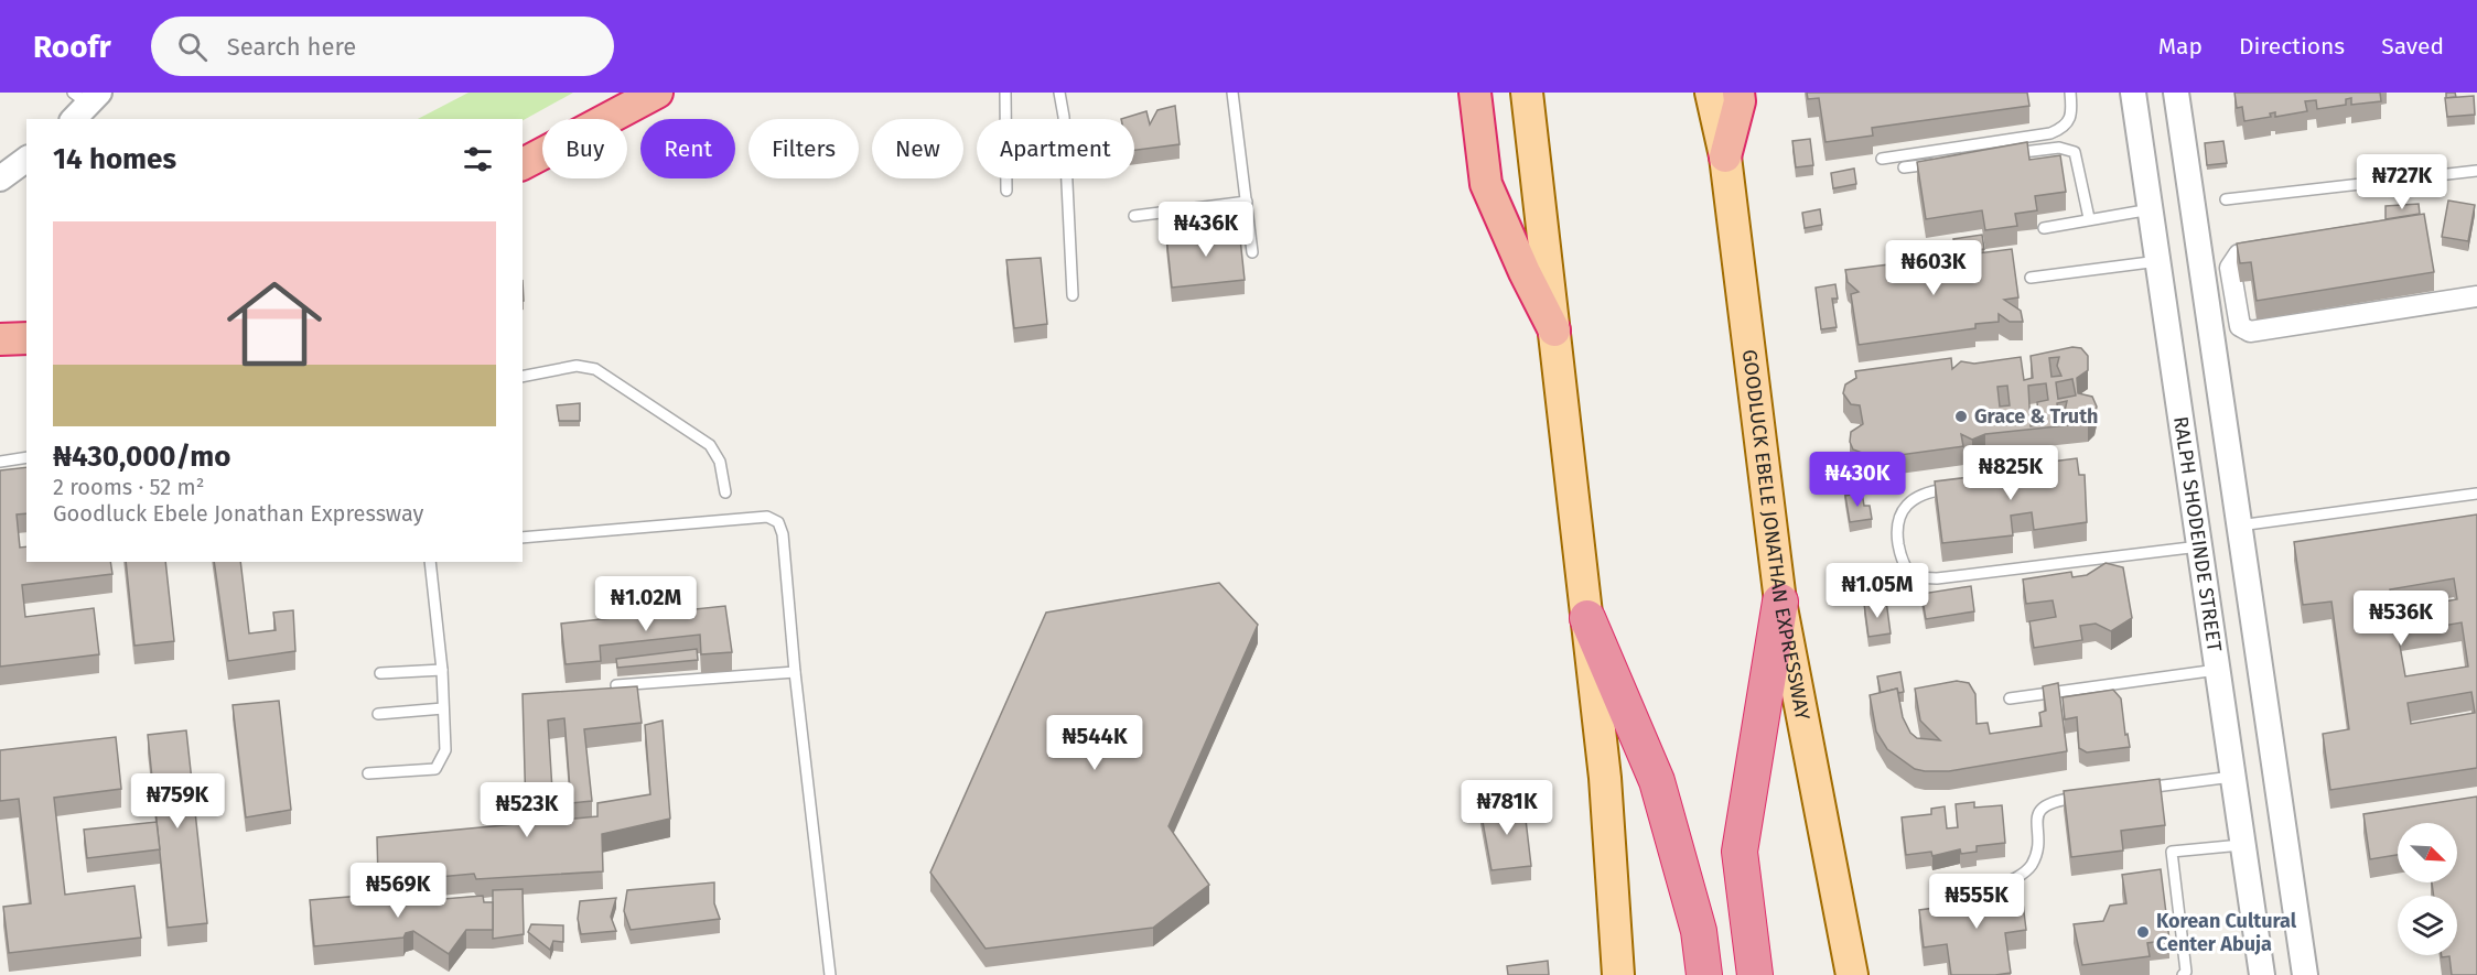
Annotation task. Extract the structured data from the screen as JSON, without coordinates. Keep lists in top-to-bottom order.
{
  "streets": {
    "main road": ["GOODLUCK EBELE JONATHAN EXPRESSWAY"],
    "street": ["RALPH SHODEINDE STREET"]
  },
  "places": ["Grace & Truth", "Korean Cultural Center Abuja"],
  "north": "bottom right",
  "page": {
    "header": "Roofr",
    "search": "Search here",
    "nav": ["Map", "Directions", "Saved"],
    "chip": [
      "Buy",
      "Rent",
      "Filters",
      "New",
      "Apartment"
    ],
    "heading": "14 homes",
    "price": [
      "₦727K",
      "₦436K",
      "₦603K",
      "₦825K",
      "₦430K",
      "₦1.05M",
      "₦1.02M",
      "₦536K",
      "₦544K",
      "₦759K",
      "₦781K",
      "₦523K",
      "₦569K",
      "₦555K"
    ],
    "list": [
      {
        "name": "₦430,000/mo",
        "note": "2 rooms · 52 m² · Goodluck Ebele Jonathan Expressway"
      }
    ]
  }
}
